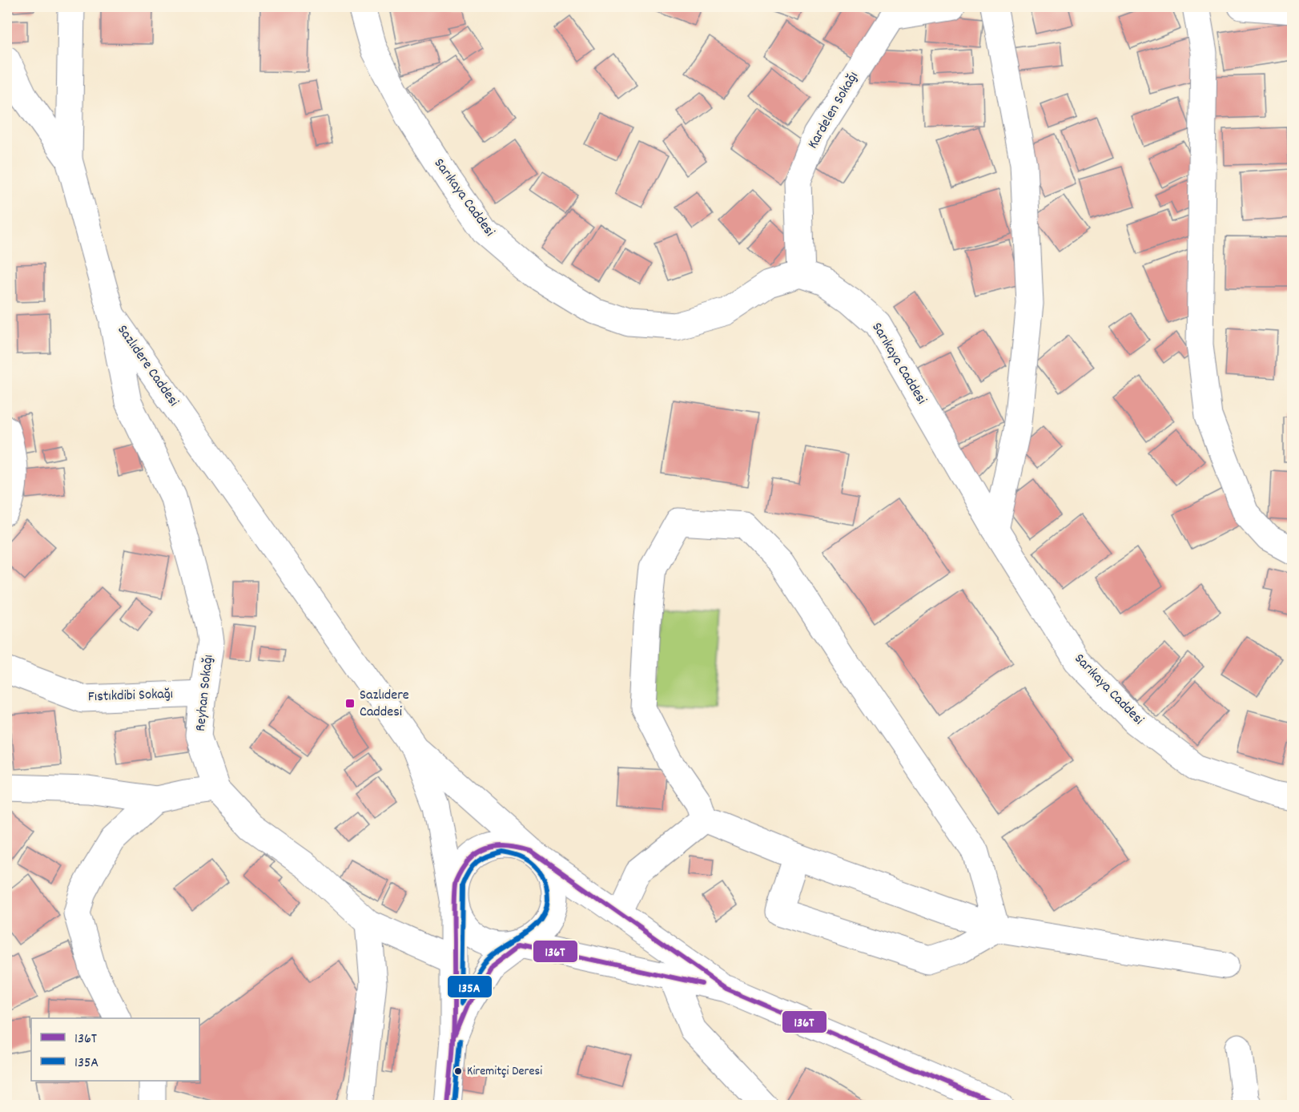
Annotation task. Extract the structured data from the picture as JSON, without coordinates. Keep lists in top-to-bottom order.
{
  "streets": {
    "street": [
      "Kardelen Sokağı",
      "Sarıkaya Caddesi",
      "Sazlıdere Caddesi",
      "Reyhan Sokağı",
      "Fıstıkdibi Sokağı"
    ]
  },
  "crossings": [
    ["Kardelen Sokağı", "Sarıkaya Caddesi"],
    ["Sazlıdere Caddesi", "Reyhan Sokağı"],
    ["Reyhan Sokağı", "Fıstıkdibi Sokağı"]
  ],
  "places": {
    "transit": ["Sazlıdere Caddesi"],
    "other": ["Kiremitçi Deresi"]
  },
  "lines": ["transit line 136T", "transit line 135A"],
  "legend": ["136T", "135A"]
}
